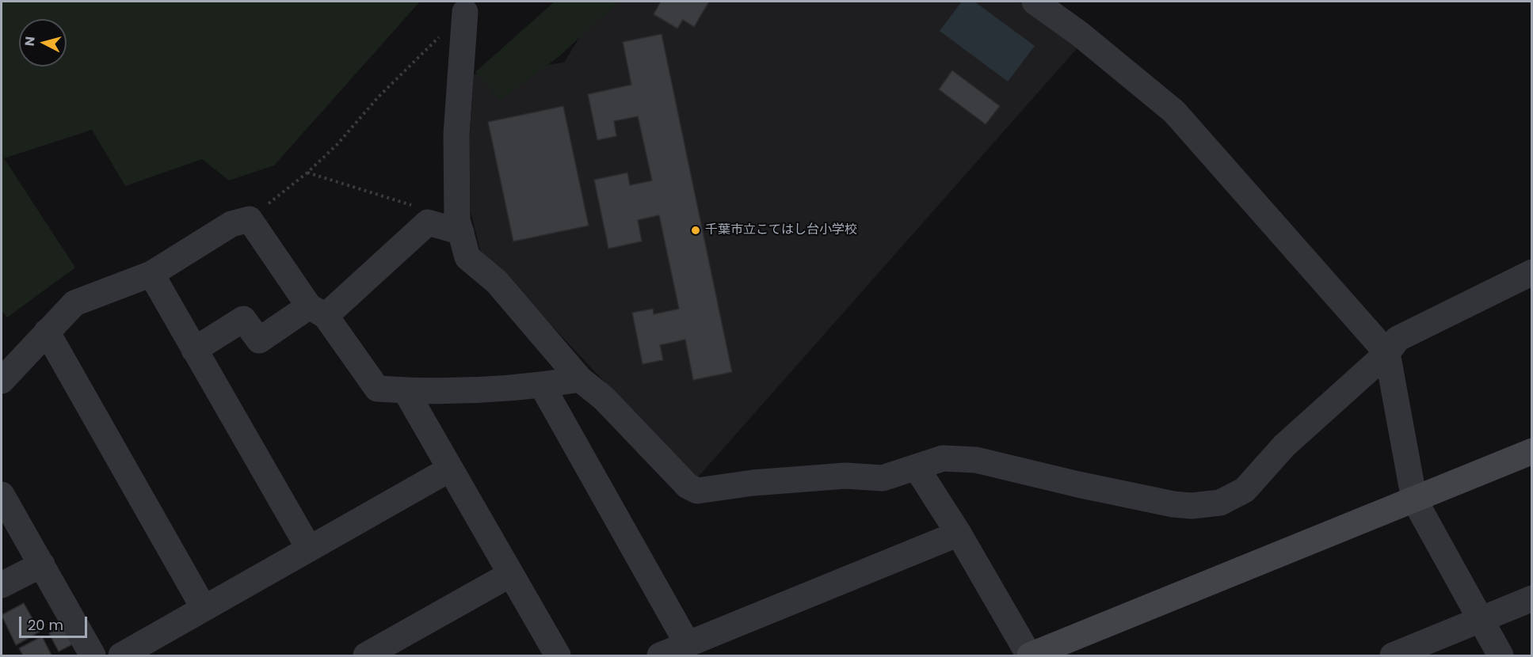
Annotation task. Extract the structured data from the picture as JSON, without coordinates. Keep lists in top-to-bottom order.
{
  "places": ["千葉市立こてはし台小学校"],
  "scale_bar": "20 m",
  "north": "left"
}
